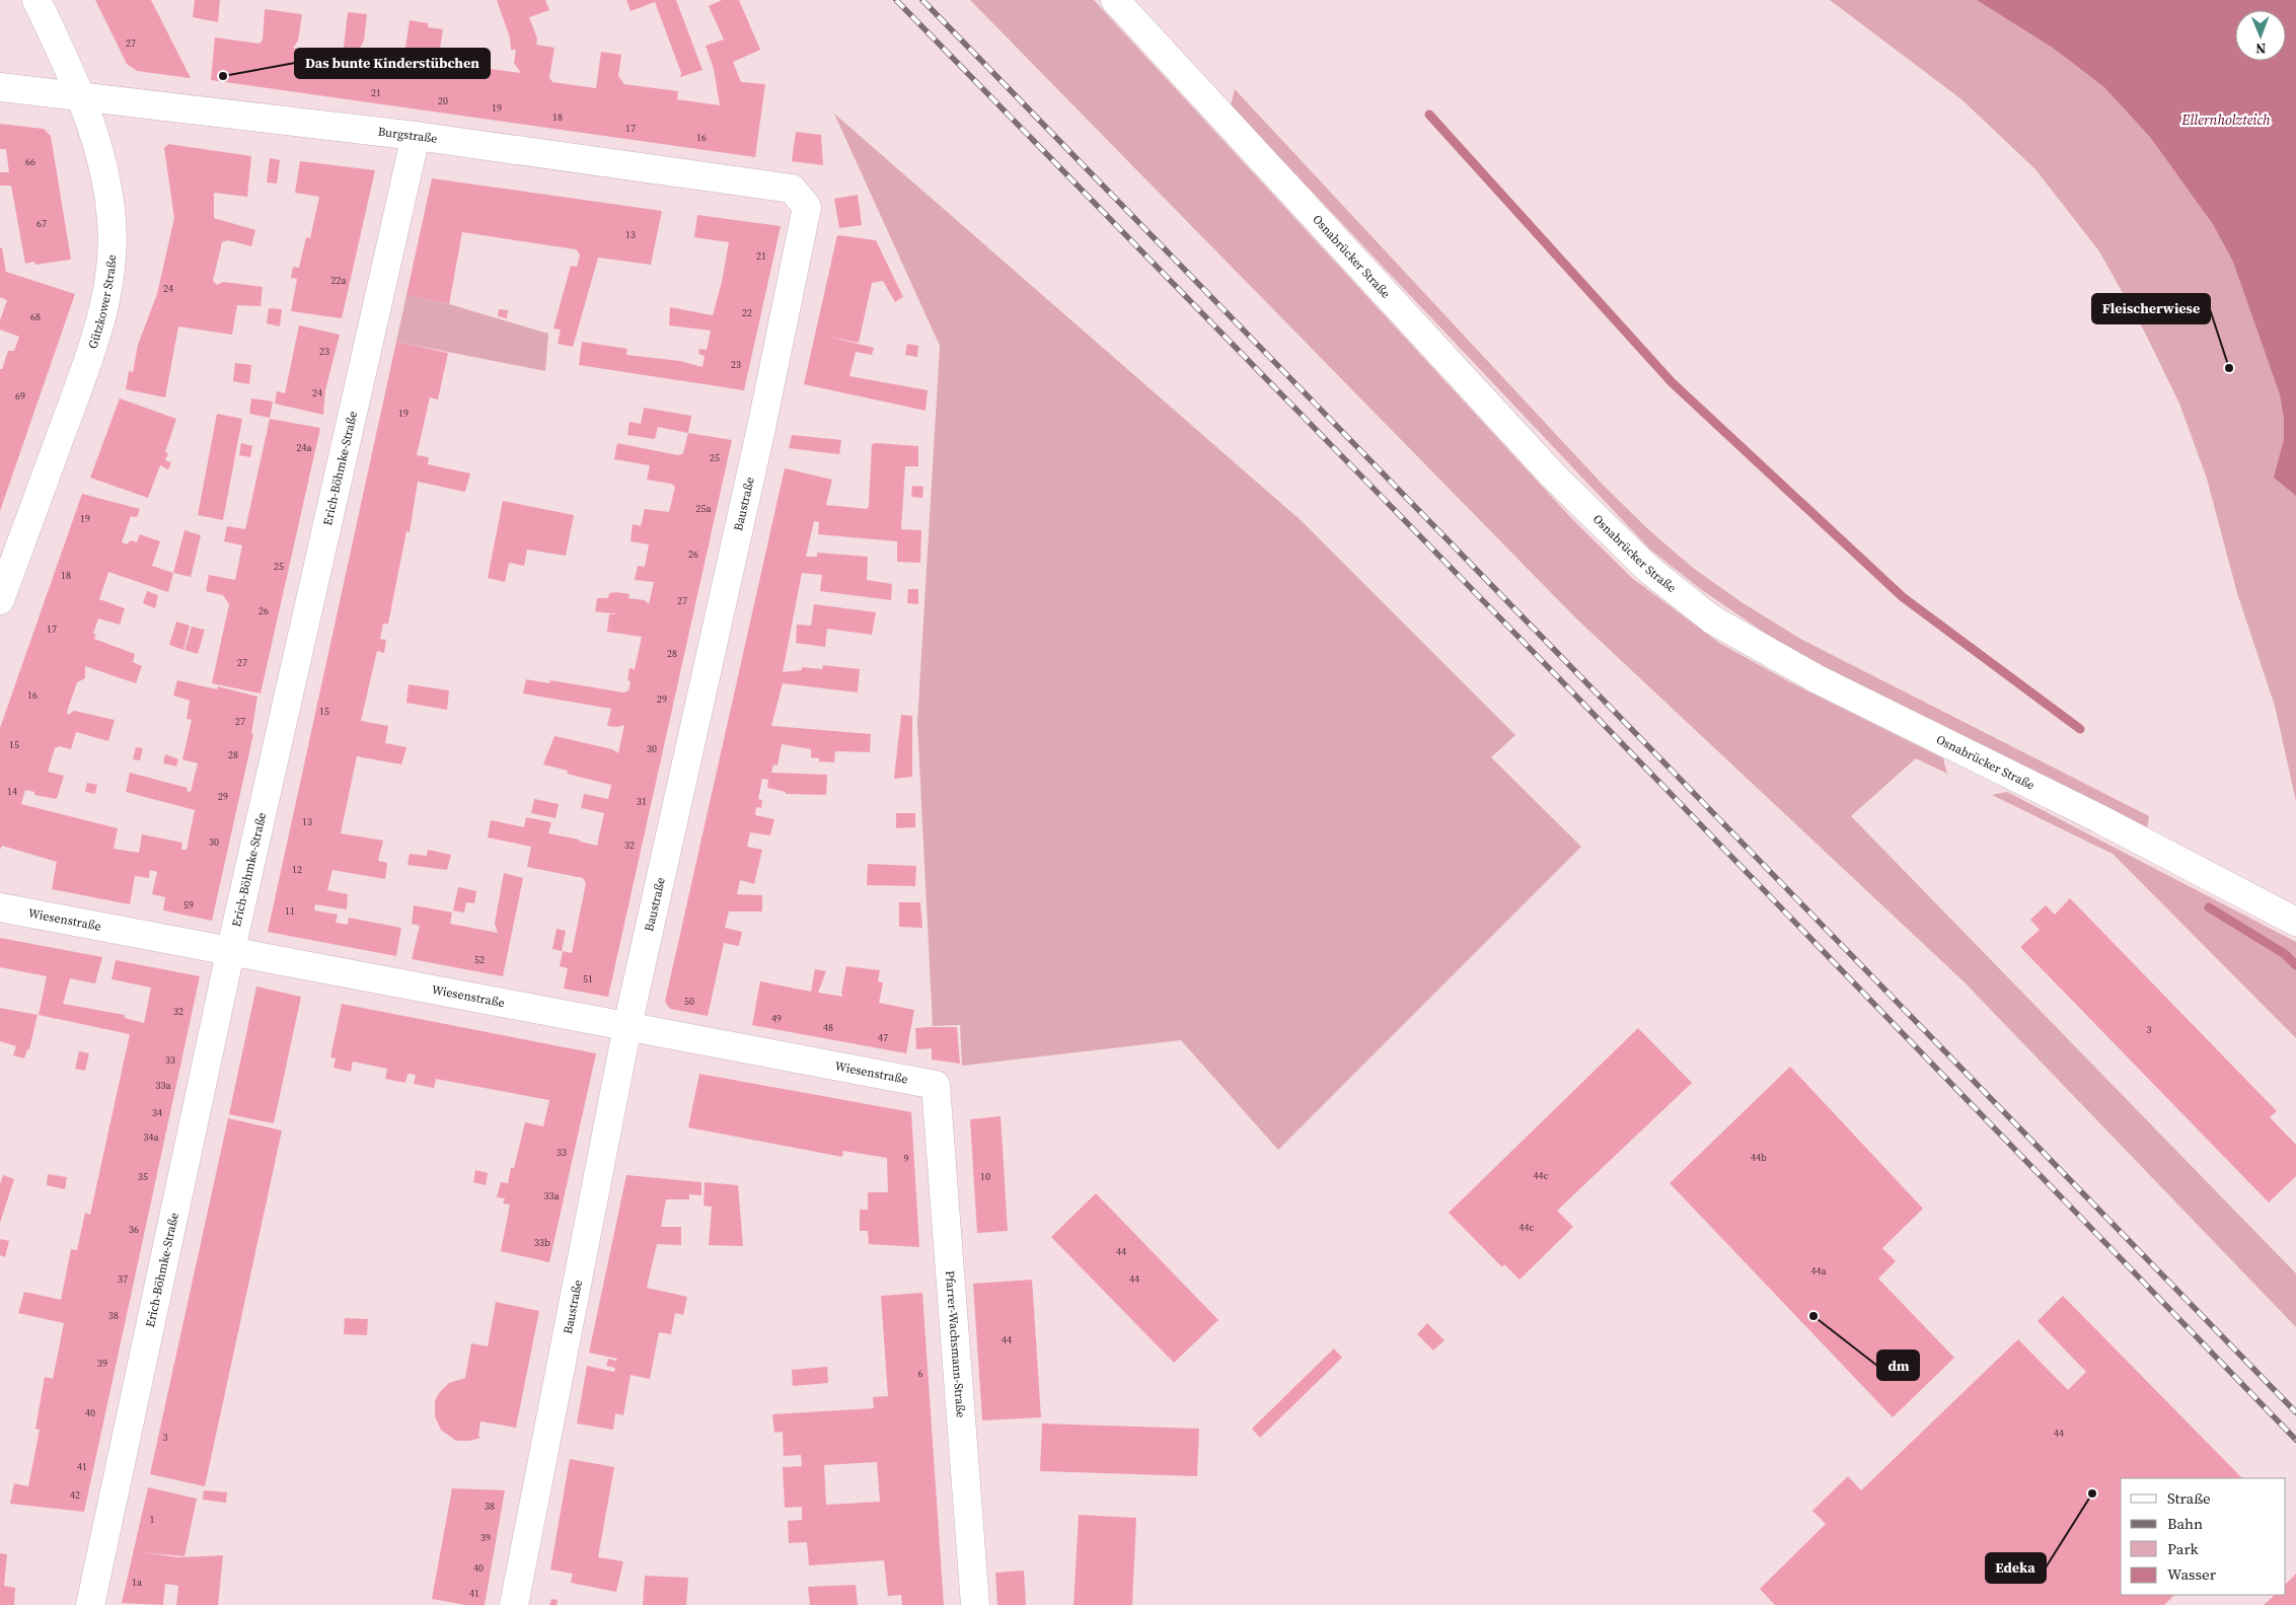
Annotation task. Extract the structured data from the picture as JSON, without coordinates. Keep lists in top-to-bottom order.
{
  "streets": {
    "street": [
      "Burgstraße",
      "Osnabrücker Straße",
      "Gützkower Straße",
      "Erich-Böhmke-Straße",
      "Baustraße",
      "Wiesenstraße",
      "Pfarrer-Wachsmann-Straße"
    ]
  },
  "crossings": [
    ["Burgstraße", "Gützkower Straße"],
    ["Burgstraße", "Erich-Böhmke-Straße"],
    ["Burgstraße", "Baustraße"],
    ["Erich-Böhmke-Straße", "Wiesenstraße"],
    ["Baustraße", "Wiesenstraße"],
    ["Wiesenstraße", "Pfarrer-Wachsmann-Straße"]
  ],
  "water": ["Ellernholzteich"],
  "places": [
    "Das bunte Kinderstübchen",
    "Fleischerwiese",
    "dm",
    "Edeka"
  ],
  "house_numbers": [
    "27",
    "21",
    "20",
    "19",
    "18",
    "17",
    "16",
    "66",
    "67",
    "13",
    "21",
    "22a",
    "24",
    "22",
    "68",
    "23",
    "23",
    "24",
    "69",
    "19",
    "24a",
    "25",
    "25a",
    "19",
    "26",
    "25",
    "18",
    "27",
    "26",
    "17",
    "28",
    "27",
    "16",
    "29",
    "15",
    "27",
    "15",
    "30",
    "28",
    "14",
    "29",
    "31",
    "13",
    "30",
    "32",
    "12",
    "59",
    "11",
    "52",
    "51",
    "50",
    "32",
    "49",
    "48",
    "3",
    "47",
    "33",
    "33a",
    "34",
    "34a",
    "33",
    "44b",
    "9",
    "44c",
    "35",
    "10",
    "33a",
    "44c",
    "36",
    "33b",
    "44",
    "44a",
    "37",
    "44",
    "38",
    "44",
    "39",
    "6",
    "40",
    "44",
    "3",
    "41",
    "42",
    "38",
    "1",
    "39",
    "40",
    "1a",
    "41"
  ],
  "legend": [
    "Straße",
    "Bahn",
    "Park",
    "Wasser"
  ],
  "north": "bottom"
}
